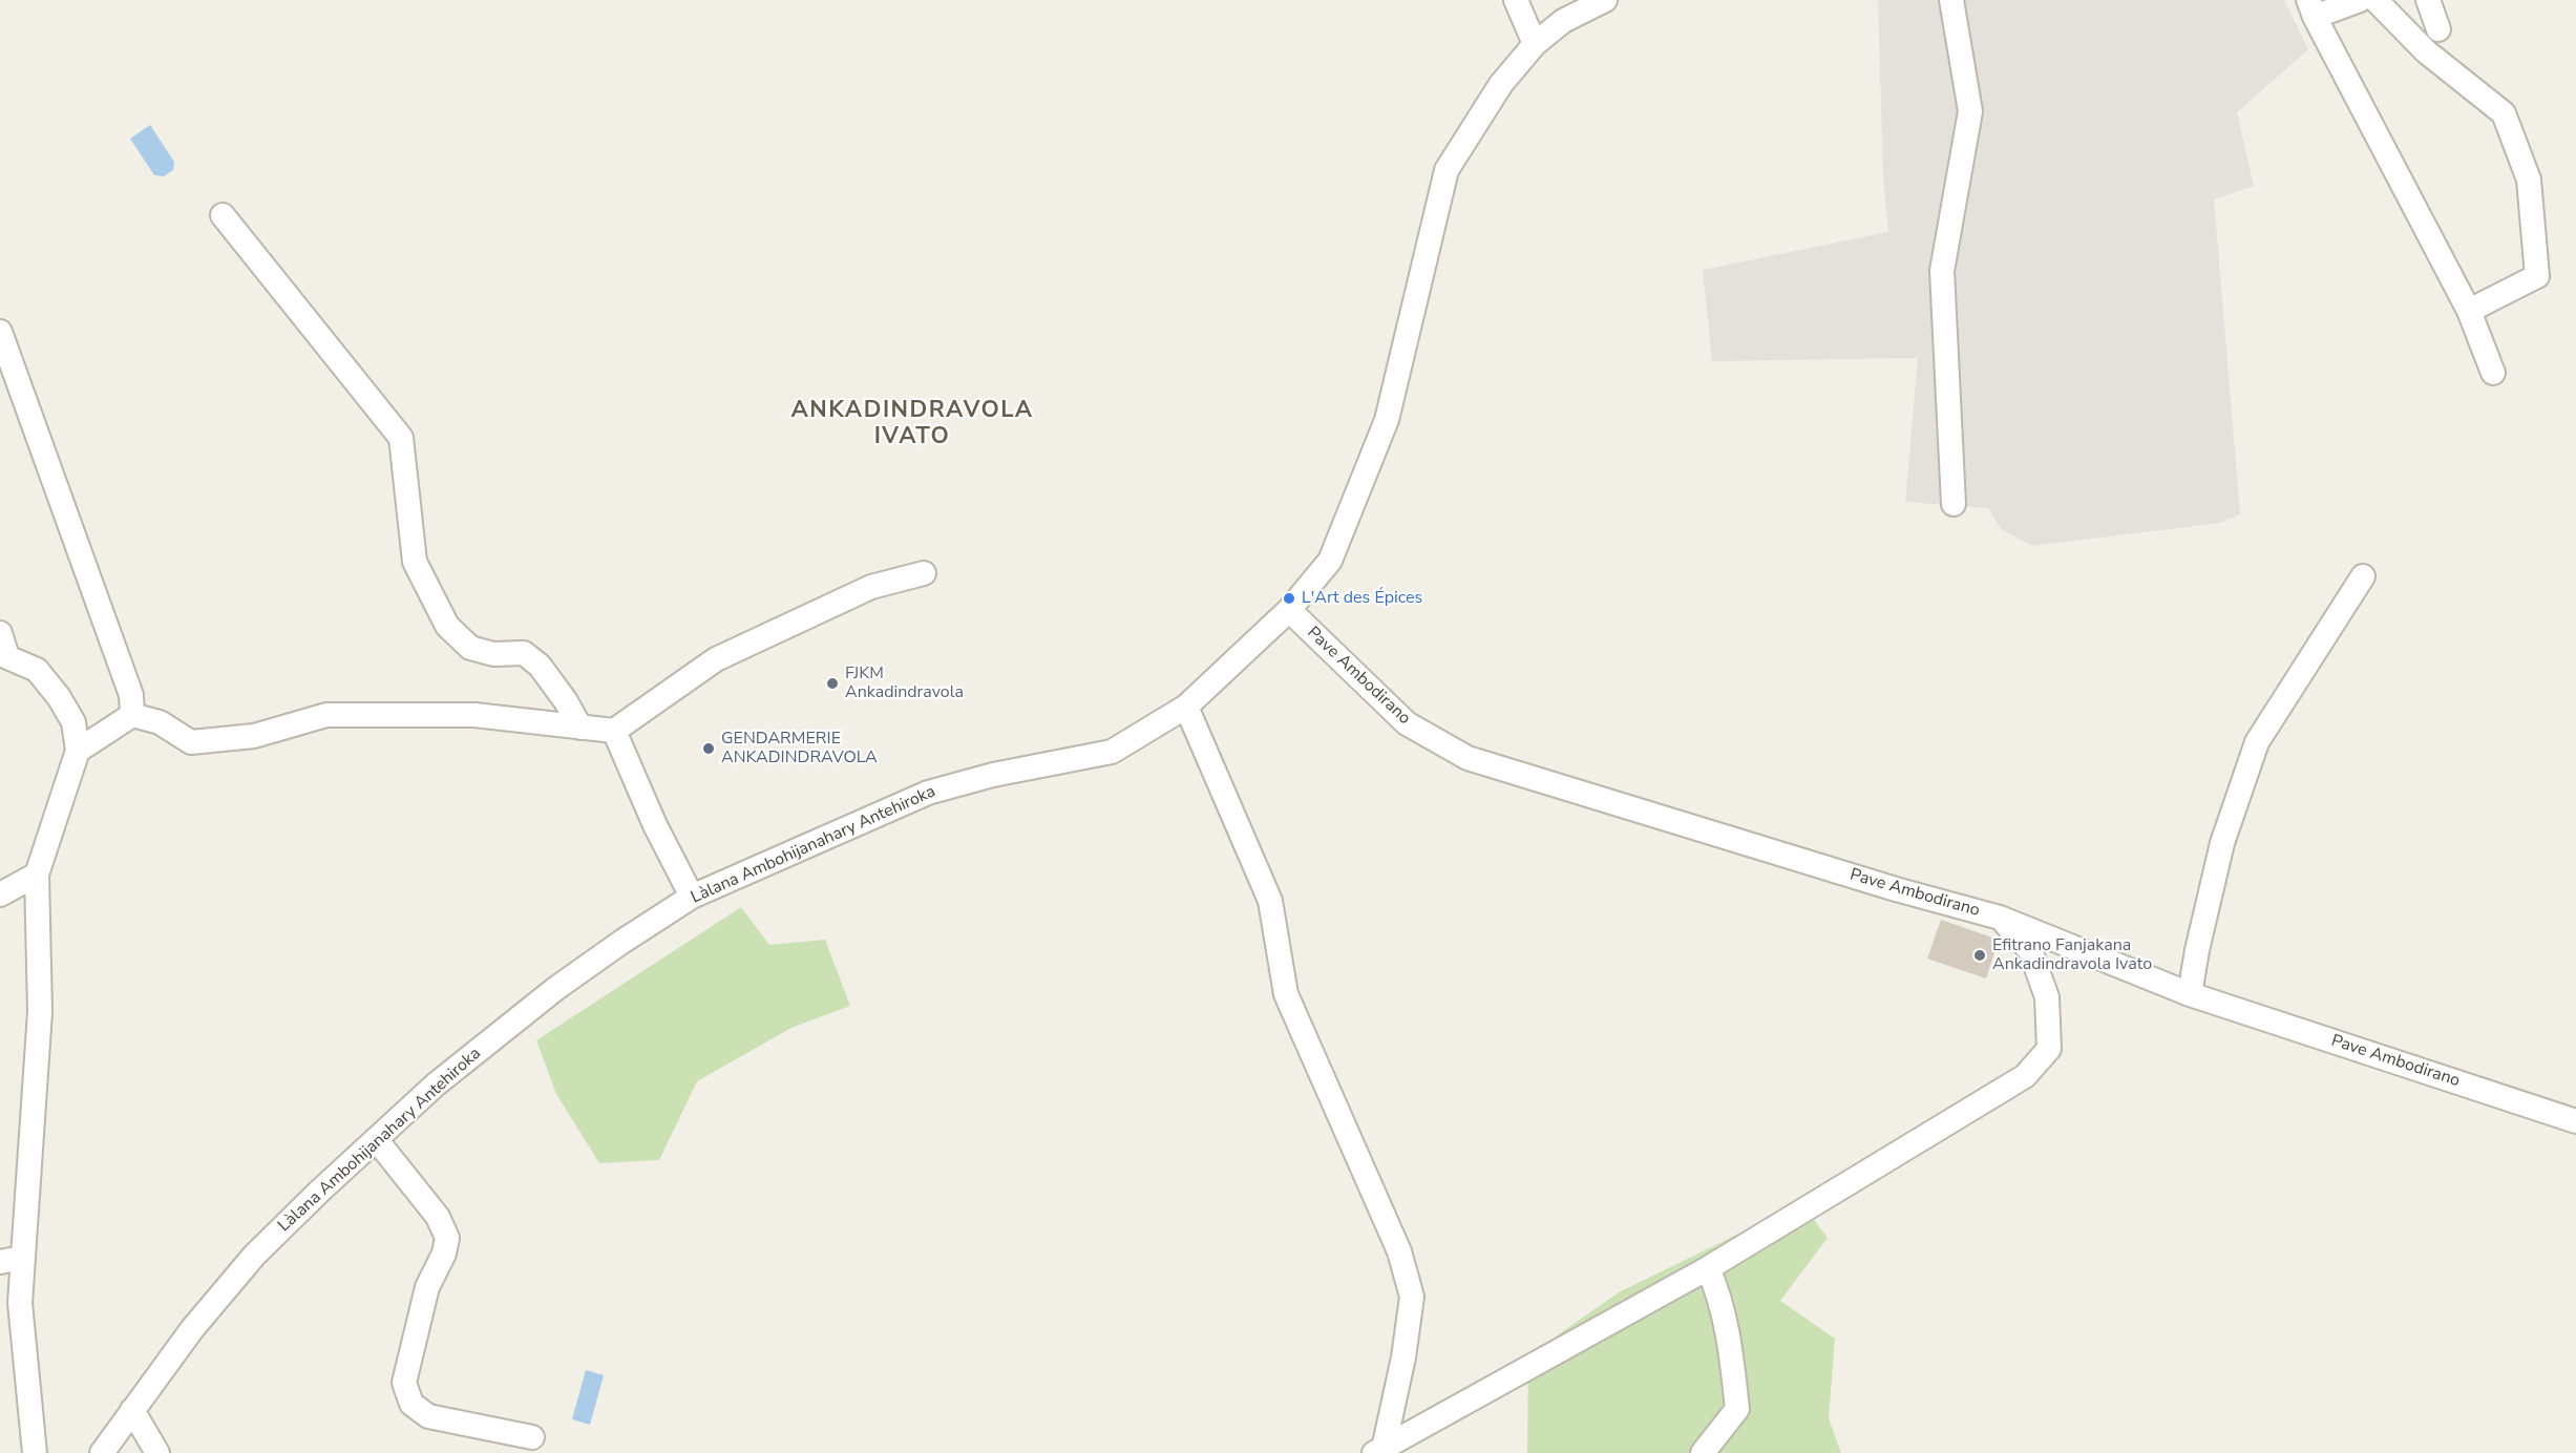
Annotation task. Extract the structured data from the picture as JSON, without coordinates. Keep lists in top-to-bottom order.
{
  "streets": {
    "street": ["Pave Ambodirano", "Làlana Ambohijanahary Antehiroka"]
  },
  "crossings": [
    ["Pave Ambodirano", "Làlana Ambohijanahary Antehiroka"]
  ],
  "districts": ["ANKADINDRAVOLA IVATO"],
  "places": [
    "L'Art des Épices",
    "FJKM Ankadindravola",
    "GENDARMERIE ANKADINDRAVOLA",
    "Efitrano Fanjakana Ankadindravola Ivato"
  ]
}
